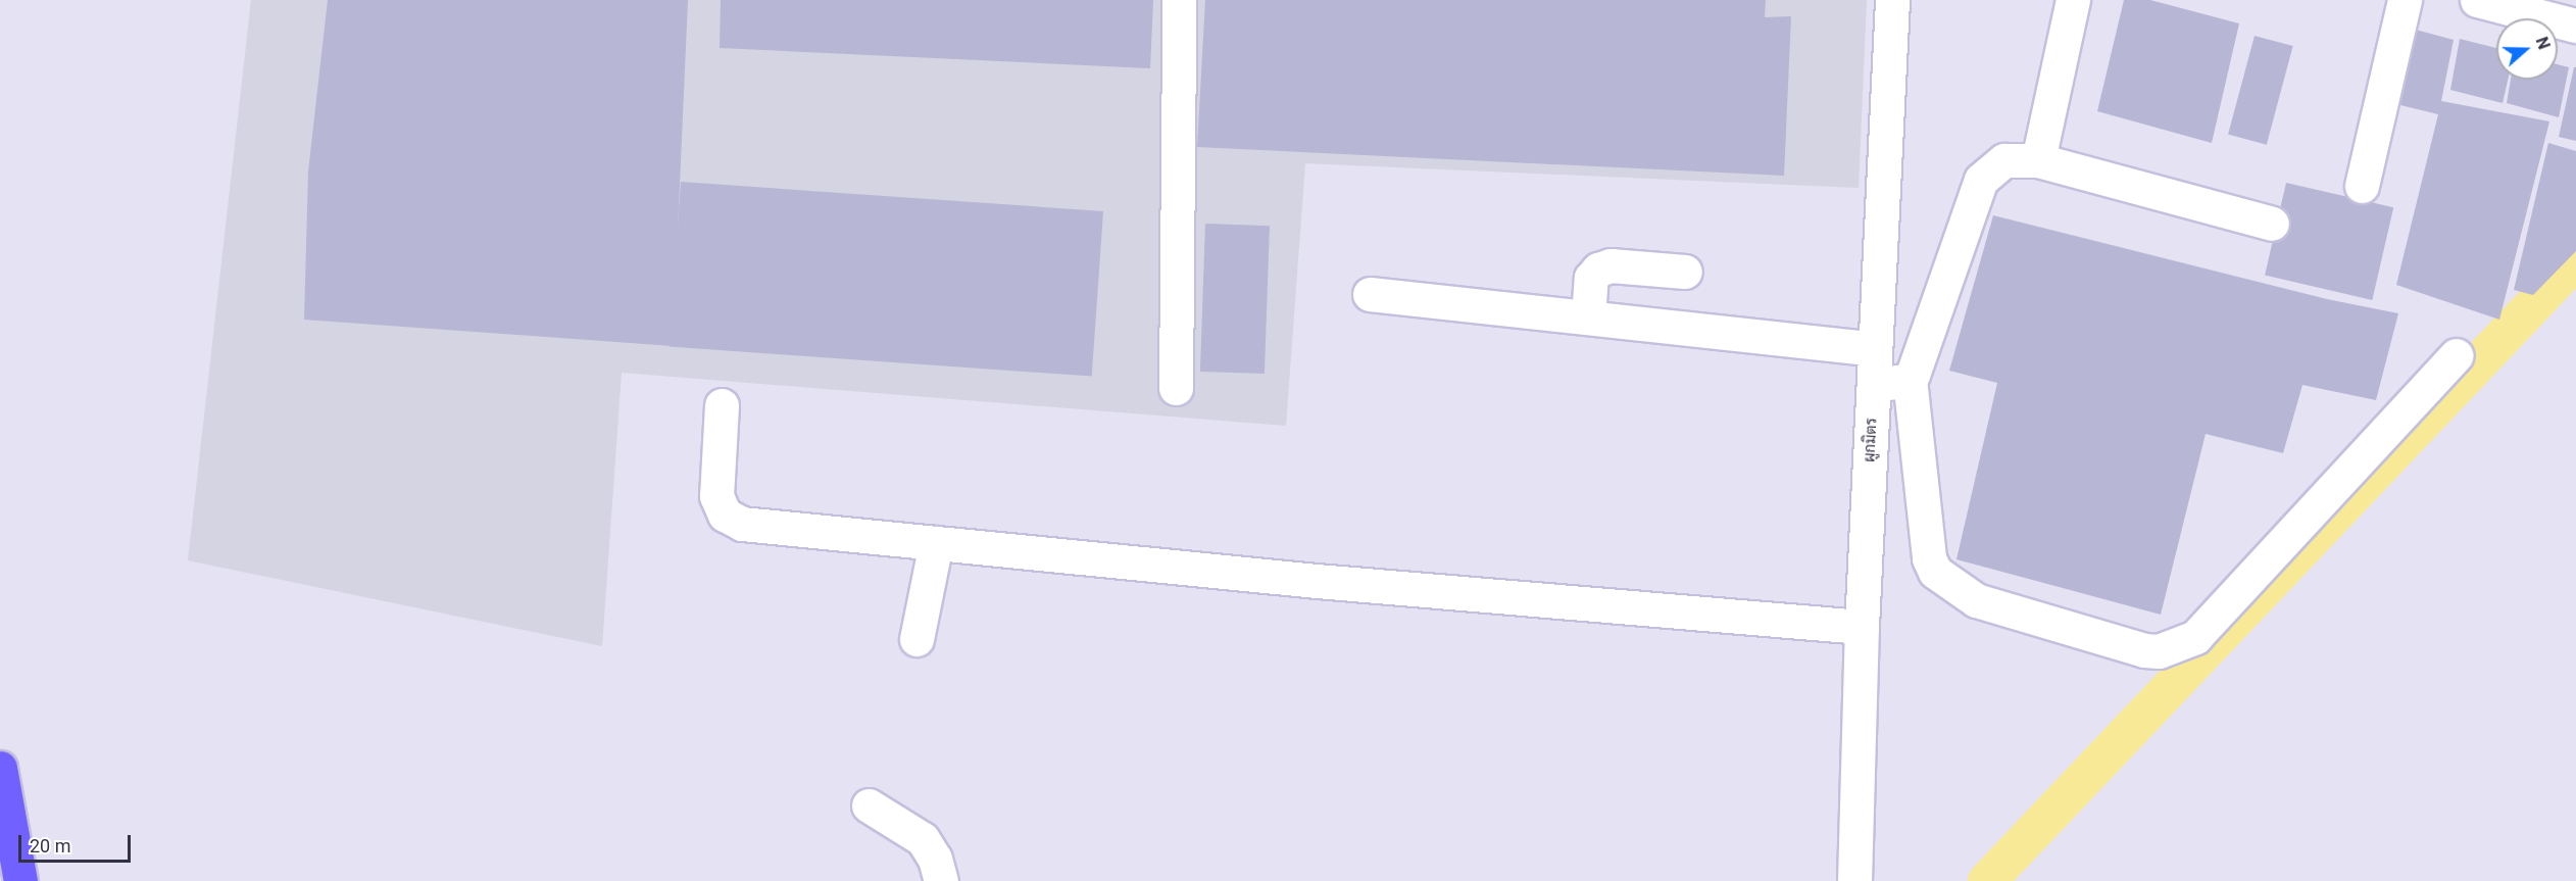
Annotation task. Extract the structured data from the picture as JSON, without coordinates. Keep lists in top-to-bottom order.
{
  "streets": {
    "street": ["ผูกมิตร"]
  },
  "scale_bar": "20 m",
  "north": "right"
}
